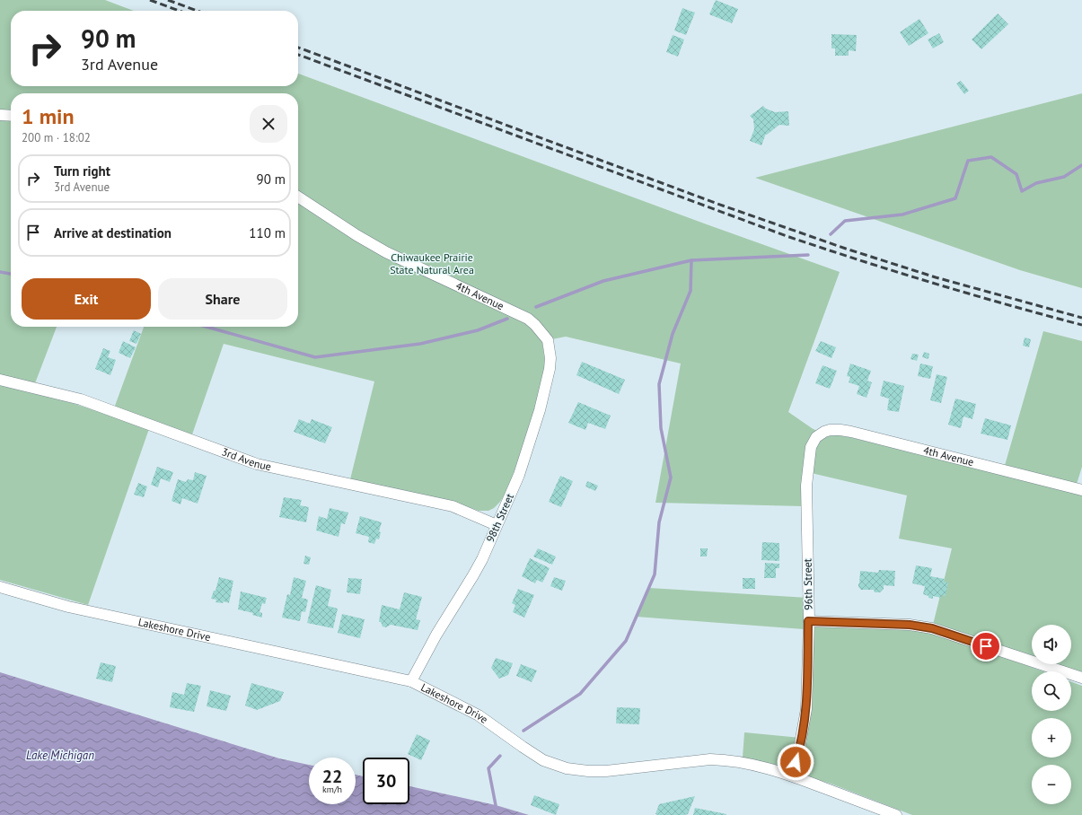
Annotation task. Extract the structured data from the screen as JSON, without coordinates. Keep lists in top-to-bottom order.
{
  "streets": {
    "street": [
      "4th Avenue",
      "3rd Avenue",
      "98th Street",
      "96th Street",
      "Lakeshore Drive"
    ]
  },
  "crossings": [
    ["4th Avenue", "98th Street"],
    ["4th Avenue", "96th Street"],
    ["3rd Avenue", "98th Street"],
    ["98th Street", "Lakeshore Drive"],
    ["96th Street", "Lakeshore Drive"]
  ],
  "water": ["Lake Michigan"],
  "parks": ["Chiwaukee Prairie State Natural Area"],
  "page": {
    "turn": ["90 m", "3rd Avenue"],
    "heading": ["1 min", "200 m · 18:02"],
    "list": [
      {
        "name": "Turn right",
        "note": "3rd Avenue",
        "value": "90 m"
      },
      {
        "name": "Arrive at destination",
        "value": "110 m"
      }
    ],
    "buttons": ["Exit", "Share"],
    "map_buttons": ["+", "−"],
    "speed": "22 km/h",
    "limit": "30"
  }
}
